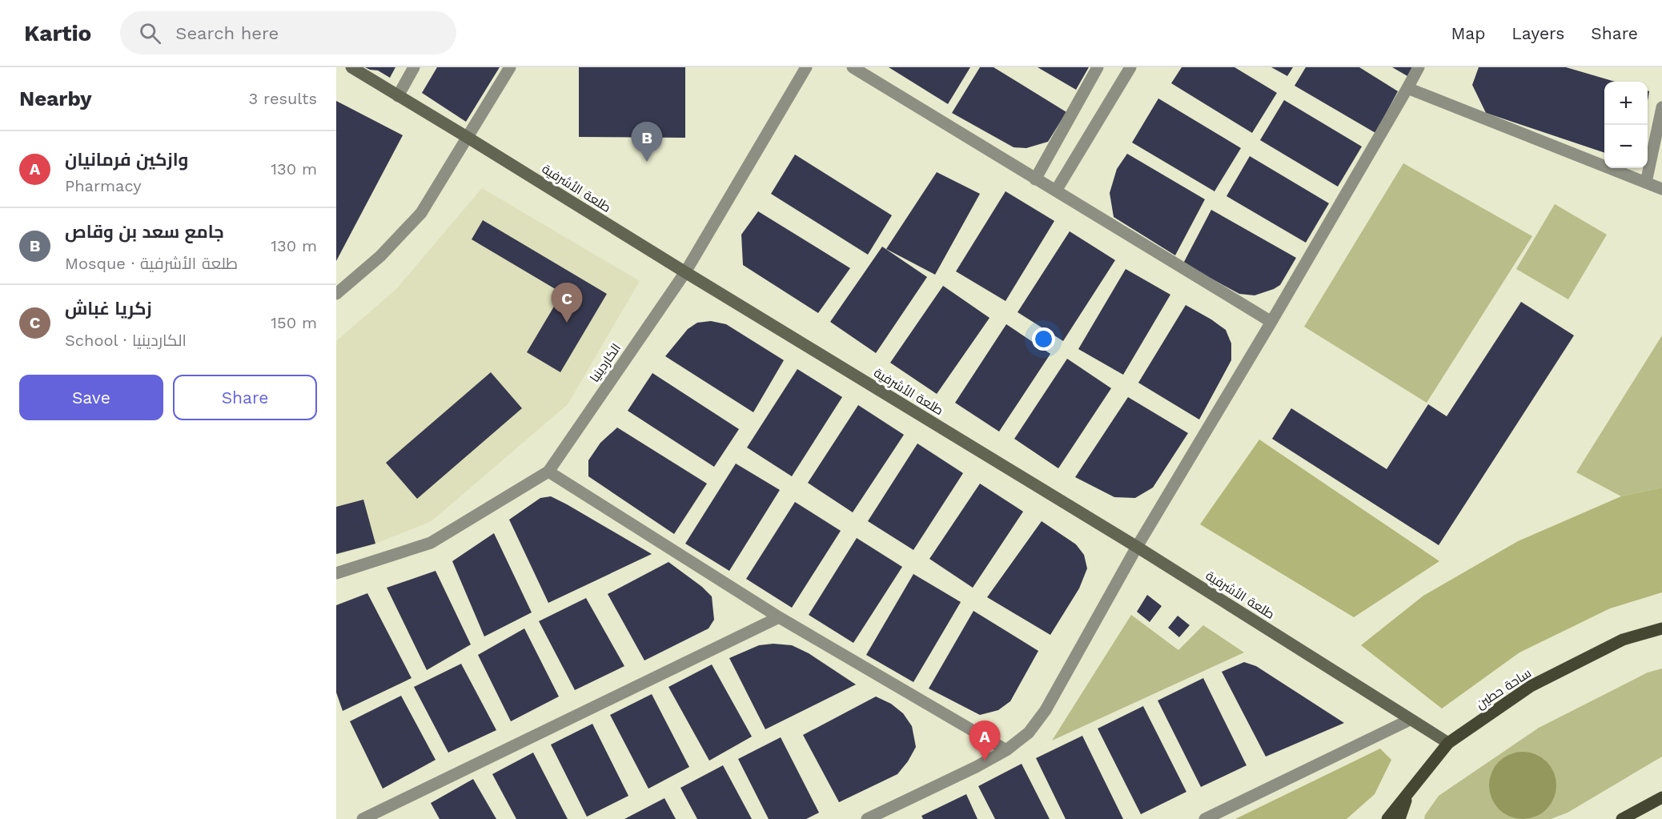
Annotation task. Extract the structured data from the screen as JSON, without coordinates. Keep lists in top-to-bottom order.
{
  "streets": {
    "main road": ["طلعة الأشرفية", "ساحة حطين"],
    "street": ["الكاردينيا"]
  },
  "crossings": [
    ["طلعة الأشرفية", "الكاردينيا"],
    ["طلعة الأشرفية", "ساحة حطين"]
  ],
  "page": {
    "header": "Kartio",
    "search": "Search here",
    "nav": ["Map", "Layers", "Share"],
    "heading": ["Nearby", "3 results"],
    "map_buttons": ["+", "−"],
    "pins": ["B", "C", "A"],
    "list": [
      {
        "mark": "A",
        "name": "وازكين فرمانيان",
        "note": "Pharmacy",
        "value": "130 m"
      },
      {
        "mark": "B",
        "name": "جامع سعد بن وقاص",
        "note": "Mosque · طلعة الأشرفية",
        "value": "130 m"
      },
      {
        "mark": "C",
        "name": "زكريا غباش",
        "note": "School · الكاردينيا",
        "value": "150 m"
      }
    ],
    "buttons": ["Save", "Share"]
  }
}
